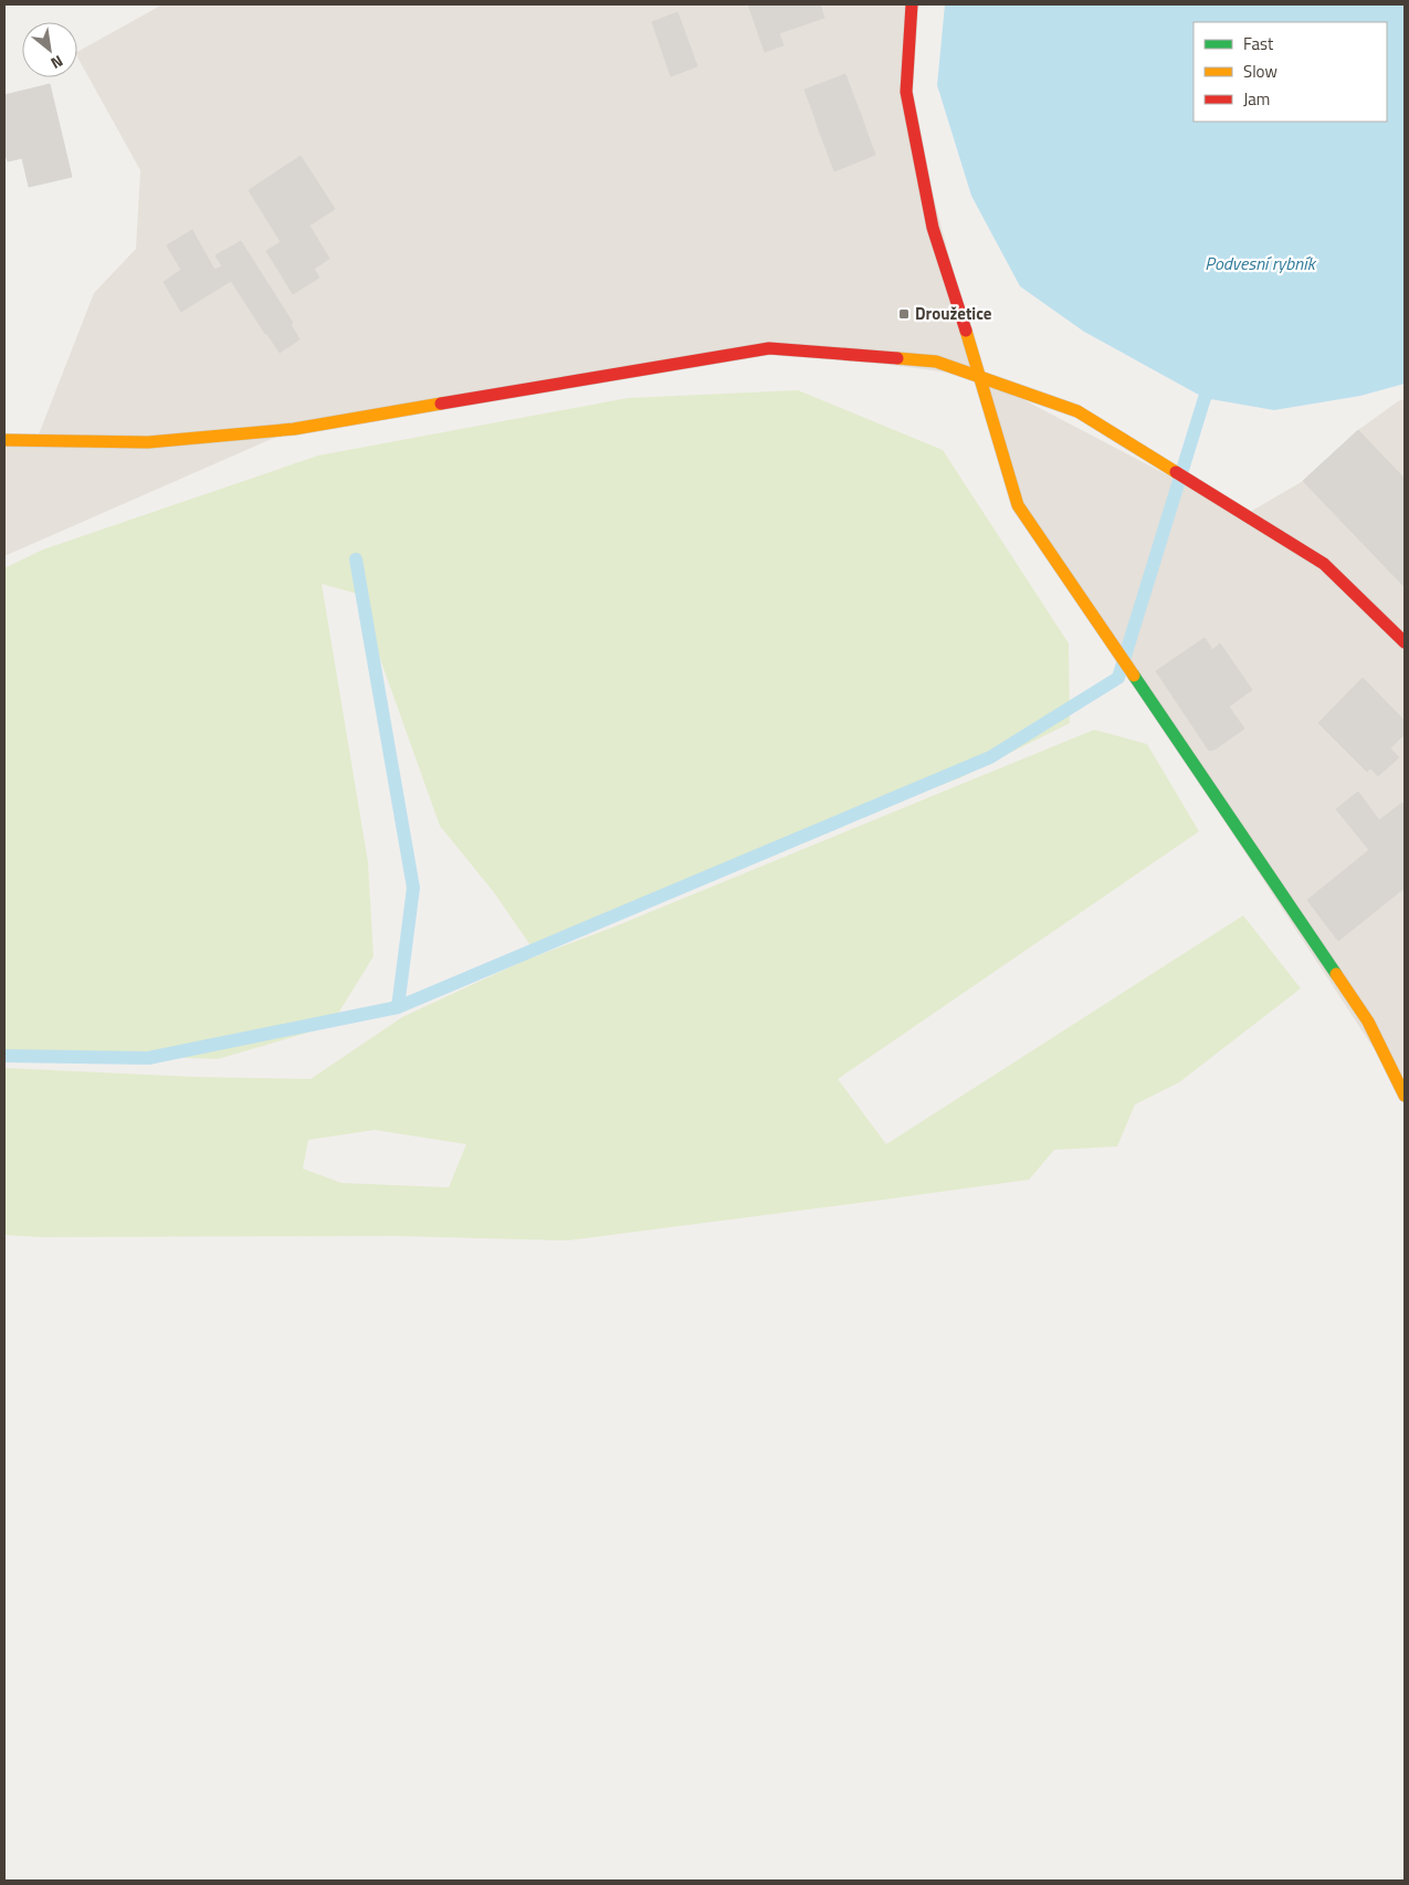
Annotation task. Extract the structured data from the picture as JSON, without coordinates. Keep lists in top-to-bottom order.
{
  "water": ["Podvesní rybník"],
  "places": {
    "transit": ["Droužetice"]
  },
  "legend": ["Fast", "Slow", "Jam"],
  "north": "bottom right"
}
